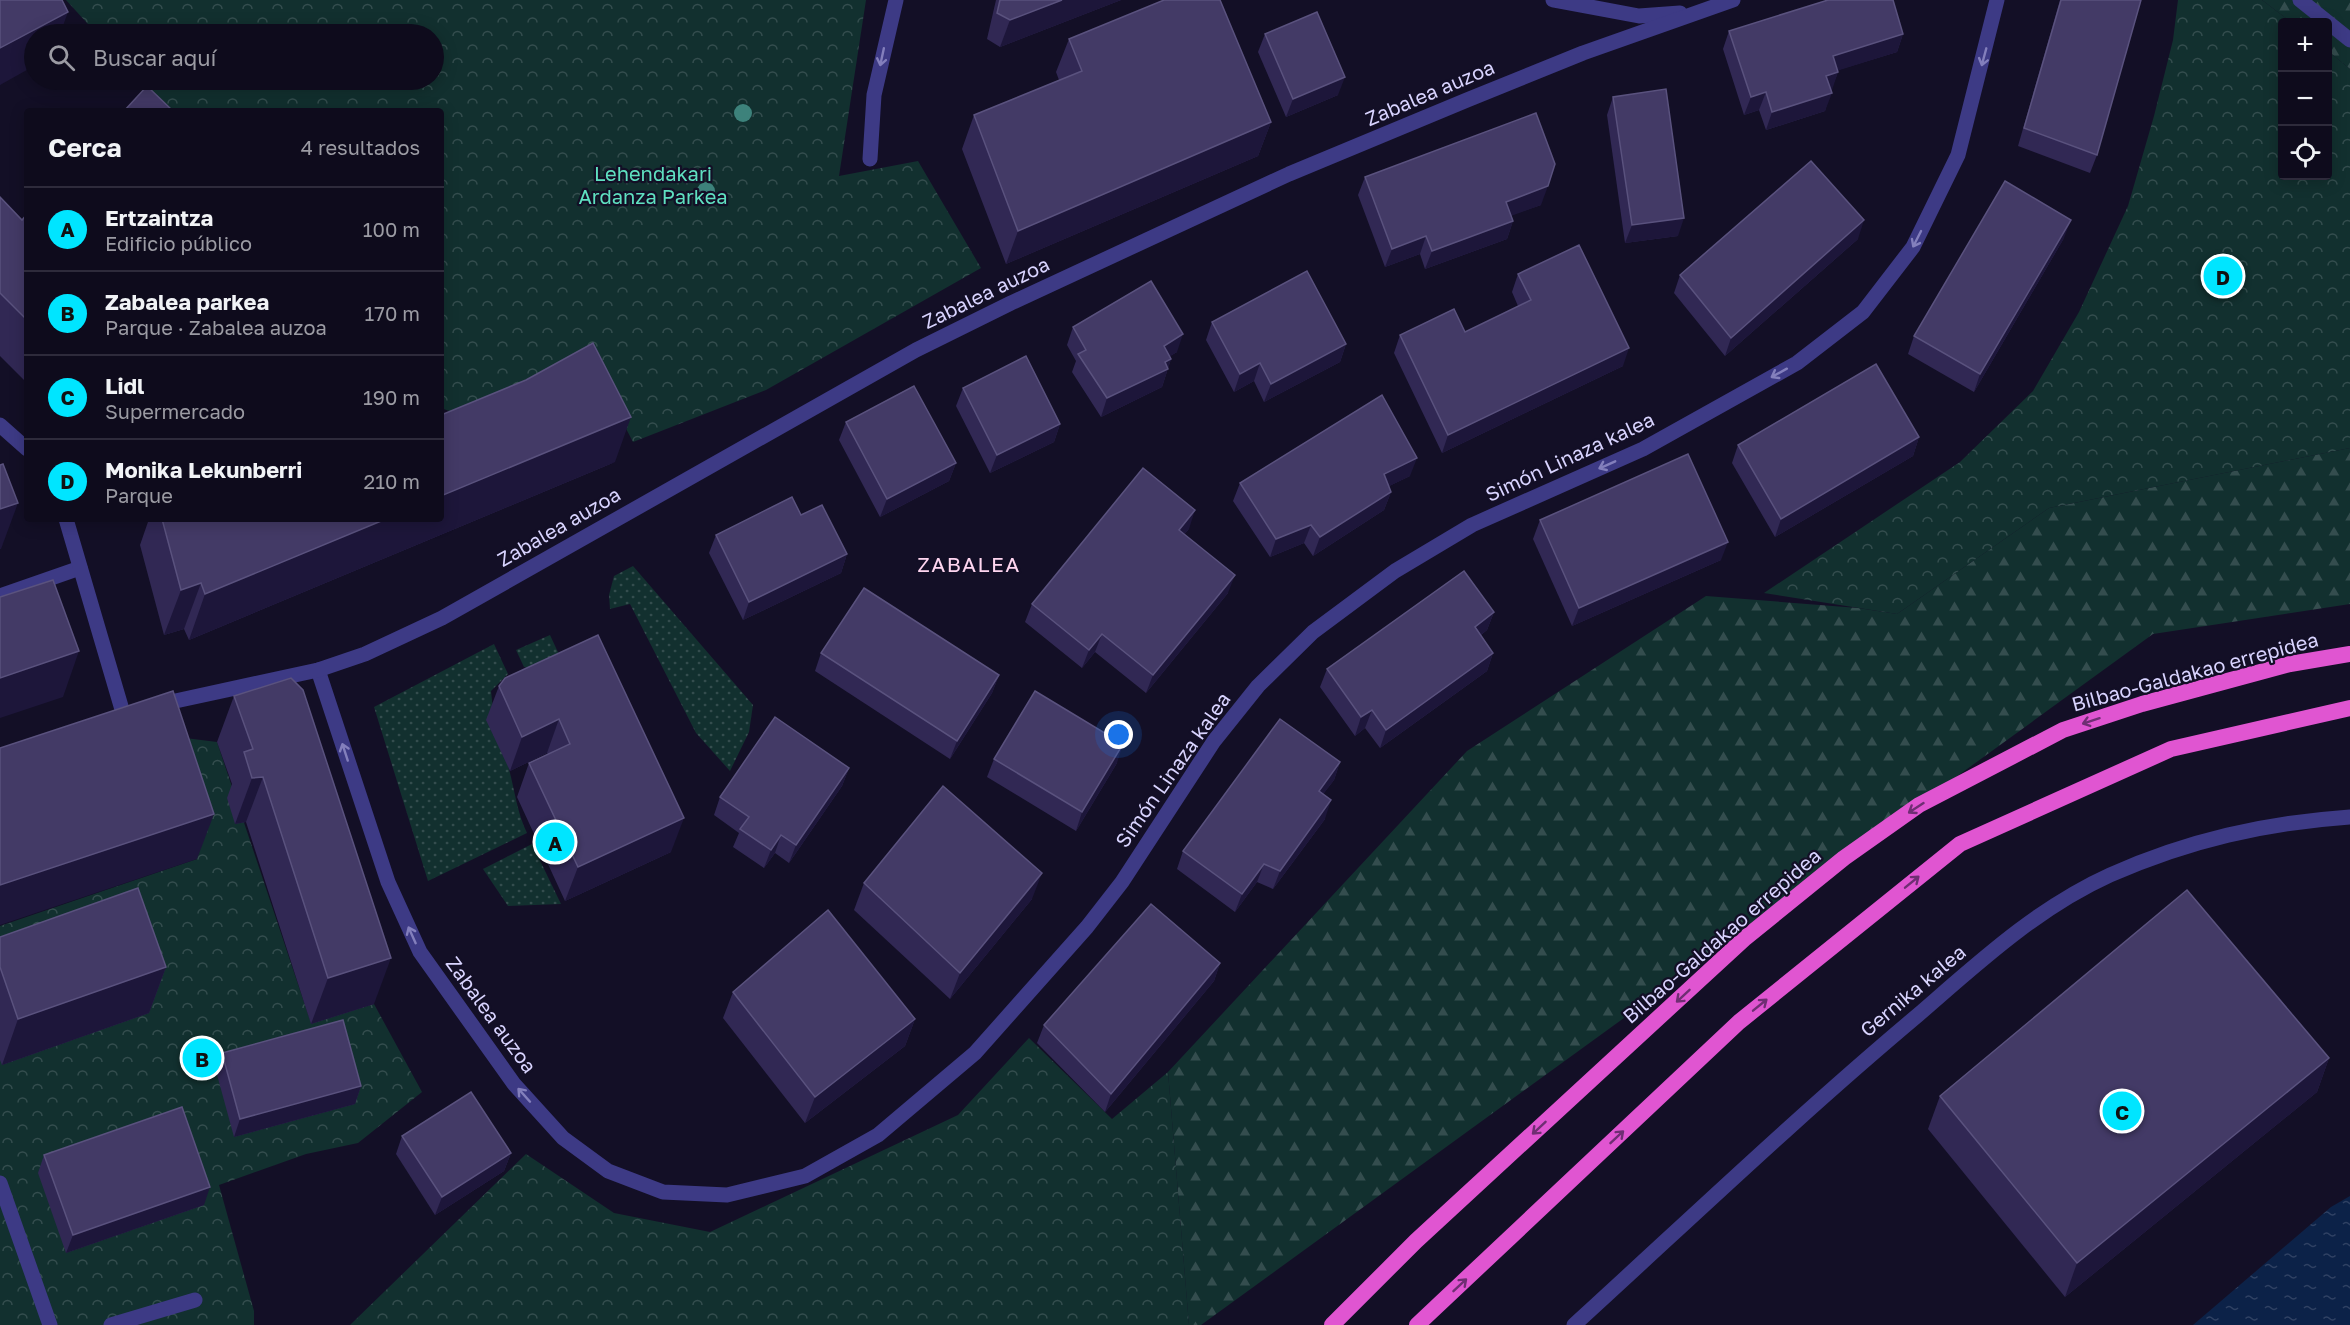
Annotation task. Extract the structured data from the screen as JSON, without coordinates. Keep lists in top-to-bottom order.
{
  "streets": {
    "highway": ["Bilbao-Galdakao errepidea"],
    "street": ["Zabalea auzoa", "Simón Linaza kalea", "Gernika kalea"]
  },
  "crossings": [
    ["Zabalea auzoa", "Simón Linaza kalea"]
  ],
  "one_way": ["Simón Linaza kalea"],
  "districts": ["ZABALEA"],
  "parks": ["Lehendakari Ardanza Parkea"],
  "page": {
    "map_buttons": ["+", "−"],
    "search": "Buscar aquí",
    "heading": ["Cerca", "4 resultados"],
    "list": [
      {
        "mark": "A",
        "name": "Ertzaintza",
        "note": "Edificio público",
        "value": "100 m"
      },
      {
        "mark": "B",
        "name": "Zabalea parkea",
        "note": "Parque · Zabalea auzoa",
        "value": "170 m"
      },
      {
        "mark": "C",
        "name": "Lidl",
        "note": "Supermercado",
        "value": "190 m"
      },
      {
        "mark": "D",
        "name": "Monika Lekunberri",
        "note": "Parque",
        "value": "210 m"
      }
    ],
    "pins": [
      "D",
      "A",
      "B",
      "C"
    ]
  }
}
